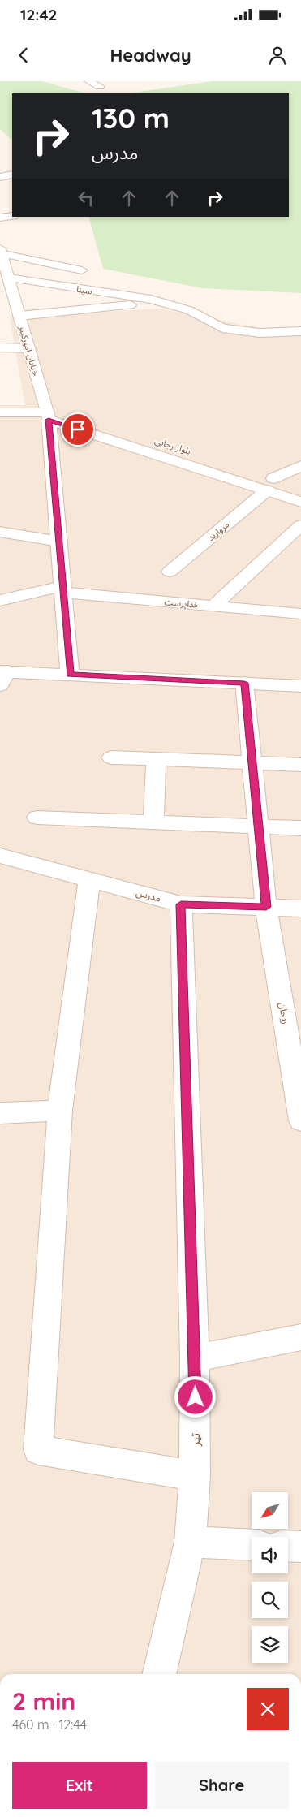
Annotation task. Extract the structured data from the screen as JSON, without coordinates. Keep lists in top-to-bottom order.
{
  "streets": {
    "street": [
      "سینا",
      "خیابان امیرکبیر",
      "بلوار رجایی",
      "مروارید",
      "خداپرست",
      "مدرس",
      "ریحان",
      "تیر"
    ]
  },
  "crossings": [
    ["سینا", "خیابان امیرکبیر"],
    ["خیابان امیرکبیر", "بلوار رجایی"],
    ["خیابان امیرکبیر", "خداپرست"],
    ["بلوار رجایی", "مروارید"],
    ["مدرس", "ریحان"],
    ["مدرس", "تیر"]
  ],
  "north": "bottom left",
  "page": {
    "status": "12:42",
    "header": "Headway",
    "turn": ["130 m", "مدرس"],
    "heading": ["2 min", "460 m · 12:44"],
    "buttons": ["Exit", "Share"]
  }
}
